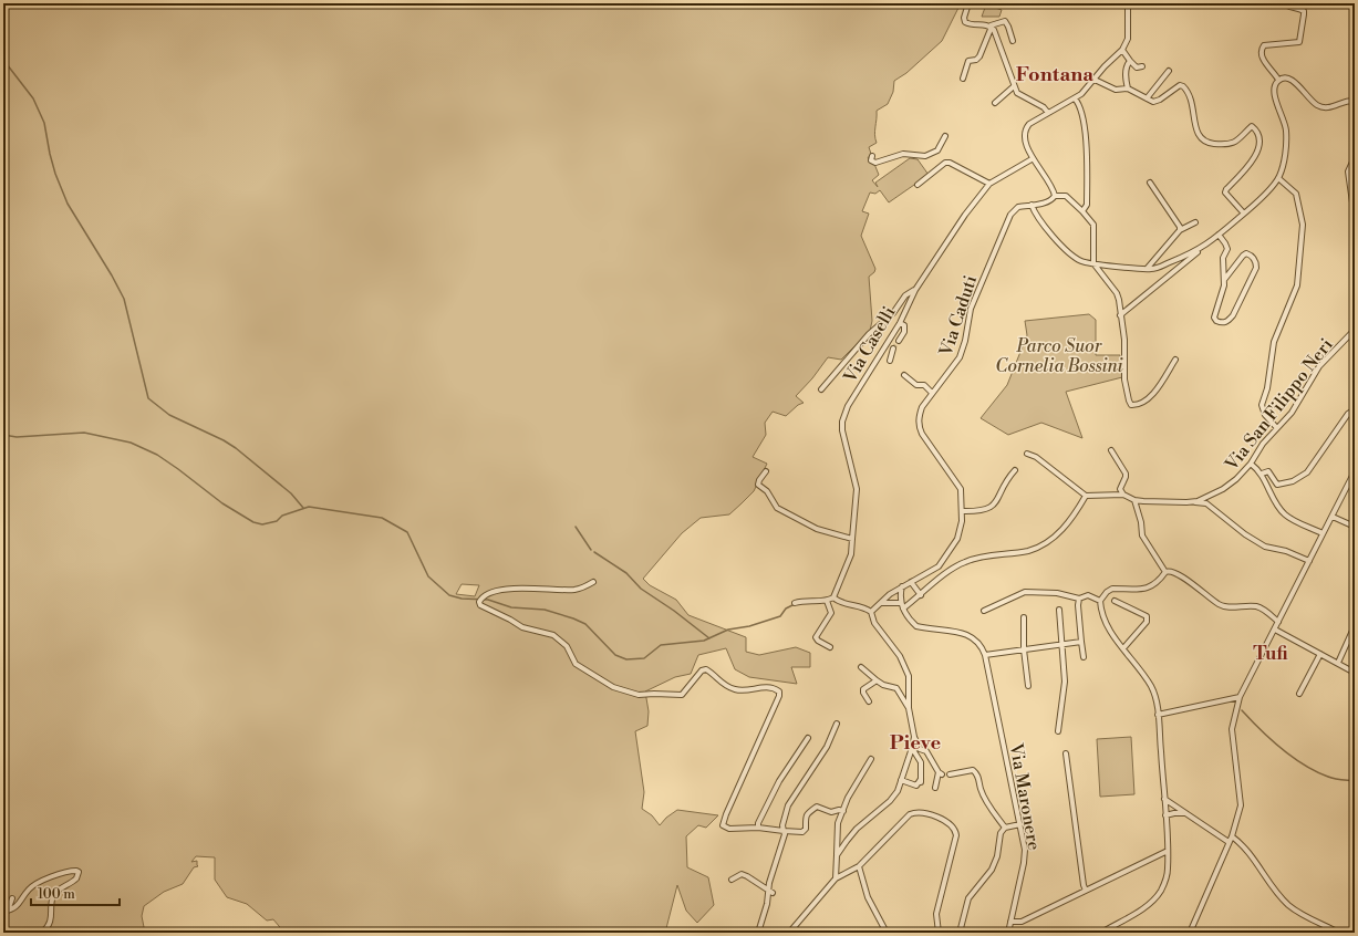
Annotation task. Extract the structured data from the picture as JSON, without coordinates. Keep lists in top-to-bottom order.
{
  "streets": {
    "street": [
      "Via Caduti",
      "Via Caselli",
      "Via San Filippo Neri",
      "Via Maronere"
    ]
  },
  "crossings": [
    ["Via Caduti", "Via Maronere"]
  ],
  "districts": ["Fontana", "Tufi", "Pieve"],
  "parks": ["Parco Suor Cornelia Bossini"],
  "scale_bar": "100 m"
}
